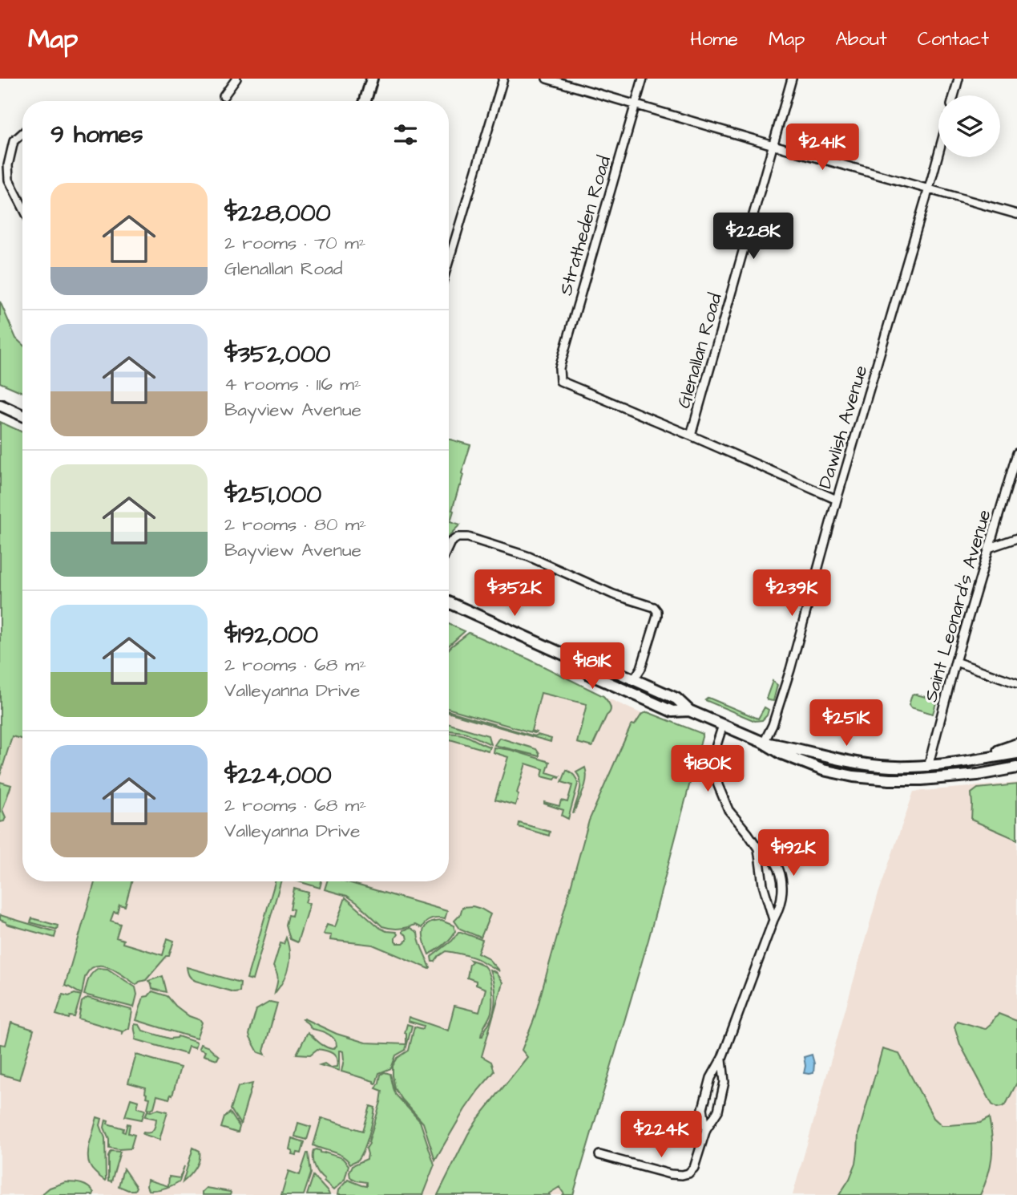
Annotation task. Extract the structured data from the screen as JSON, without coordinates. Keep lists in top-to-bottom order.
{
  "streets": {
    "street": [
      "Stratheden Road",
      "Glenallan Road",
      "Dawlish Avenue",
      "Saint Leonard's Avenue"
    ]
  },
  "crossings": [
    ["Stratheden Road", "Glenallan Road"]
  ],
  "page": {
    "header": "Map",
    "nav": [
      "Home",
      "Map",
      "About",
      "Contact"
    ],
    "heading": "9 homes",
    "price": [
      "$241K",
      "$228K",
      "$352K",
      "$239K",
      "$181K",
      "$251K",
      "$180K",
      "$192K",
      "$224K"
    ],
    "list": [
      {
        "name": "$228,000",
        "note": "2 rooms · 70 m² · Glenallan Road"
      },
      {
        "name": "$352,000",
        "note": "4 rooms · 116 m² · Bayview Avenue"
      },
      {
        "name": "$251,000",
        "note": "2 rooms · 80 m² · Bayview Avenue"
      },
      {
        "name": "$192,000",
        "note": "2 rooms · 68 m² · Valleyanna Drive"
      },
      {
        "name": "$224,000",
        "note": "2 rooms · 68 m² · Valleyanna Drive"
      }
    ]
  }
}
